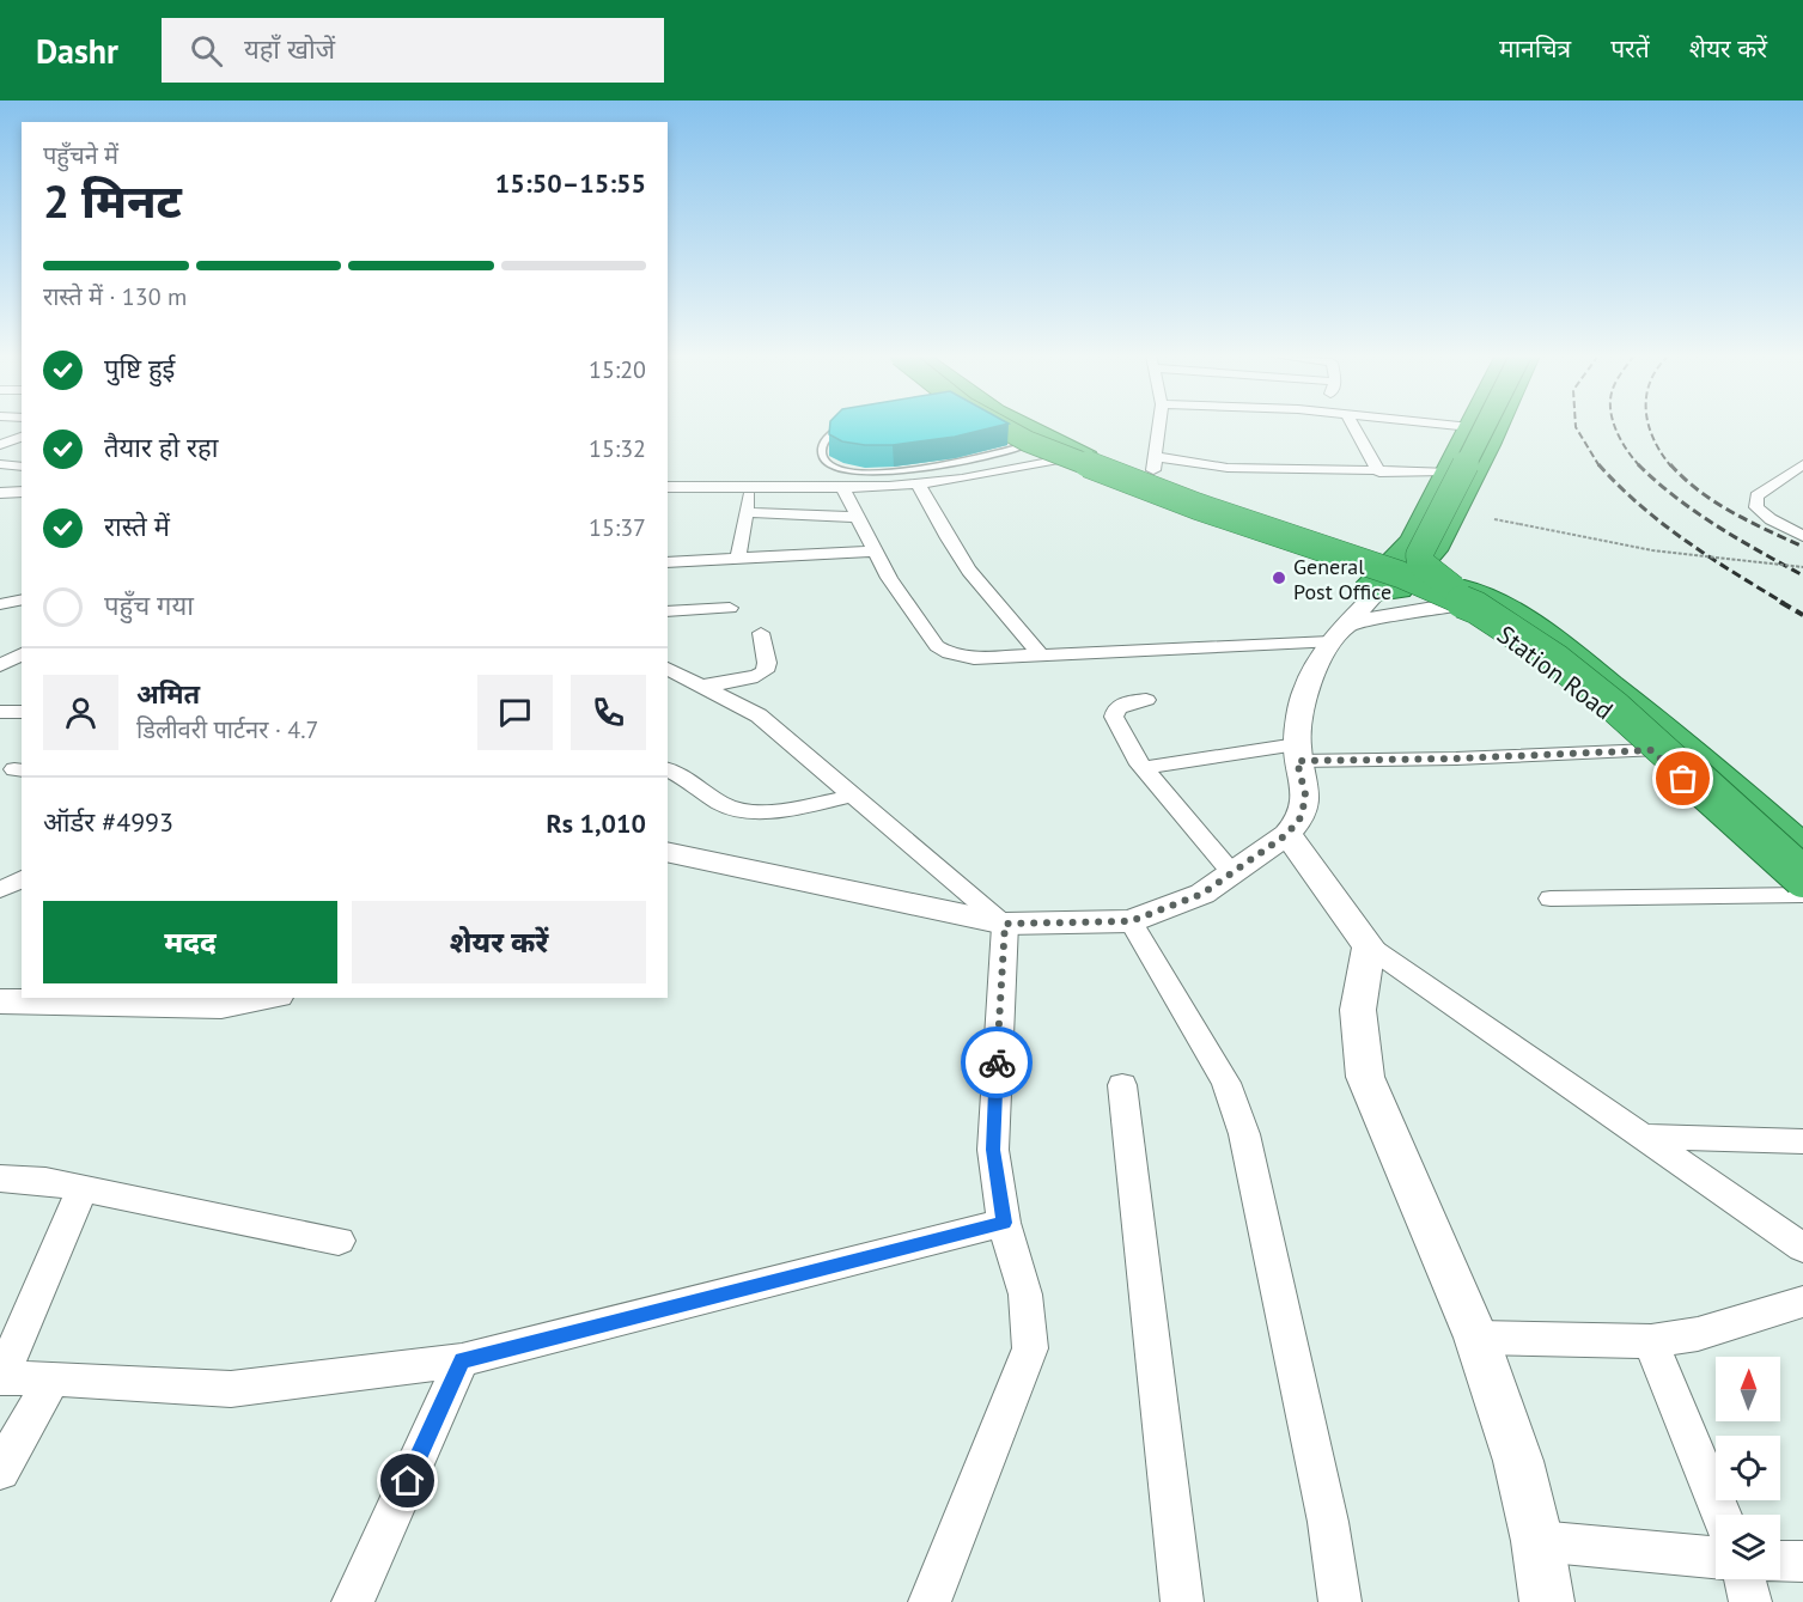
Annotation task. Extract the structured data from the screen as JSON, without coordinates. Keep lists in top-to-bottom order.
{
  "streets": {
    "highway": ["Station Road"]
  },
  "places": ["General Post Office"],
  "north": "top",
  "page": {
    "header": "Dashr",
    "search": "यहाँ खोजें",
    "nav": ["मानचित्र", "परतें", "शेयर करें"],
    "heading": ["2 मिनट", "पहुँचने में", "15:50–15:55"],
    "panel": [
      "अमित",
      "डिलीवरी पार्टनर · 4.7",
      "ऑर्डर #4993",
      "Rs 1,010"
    ],
    "bar": "रास्ते में · 130 m",
    "list": [
      ["पुष्टि हुई", "15:20"],
      ["तैयार हो रहा", "15:32"],
      ["रास्ते में", "15:37"],
      "पहुँच गया"
    ],
    "buttons": ["मदद", "शेयर करें"]
  }
}
